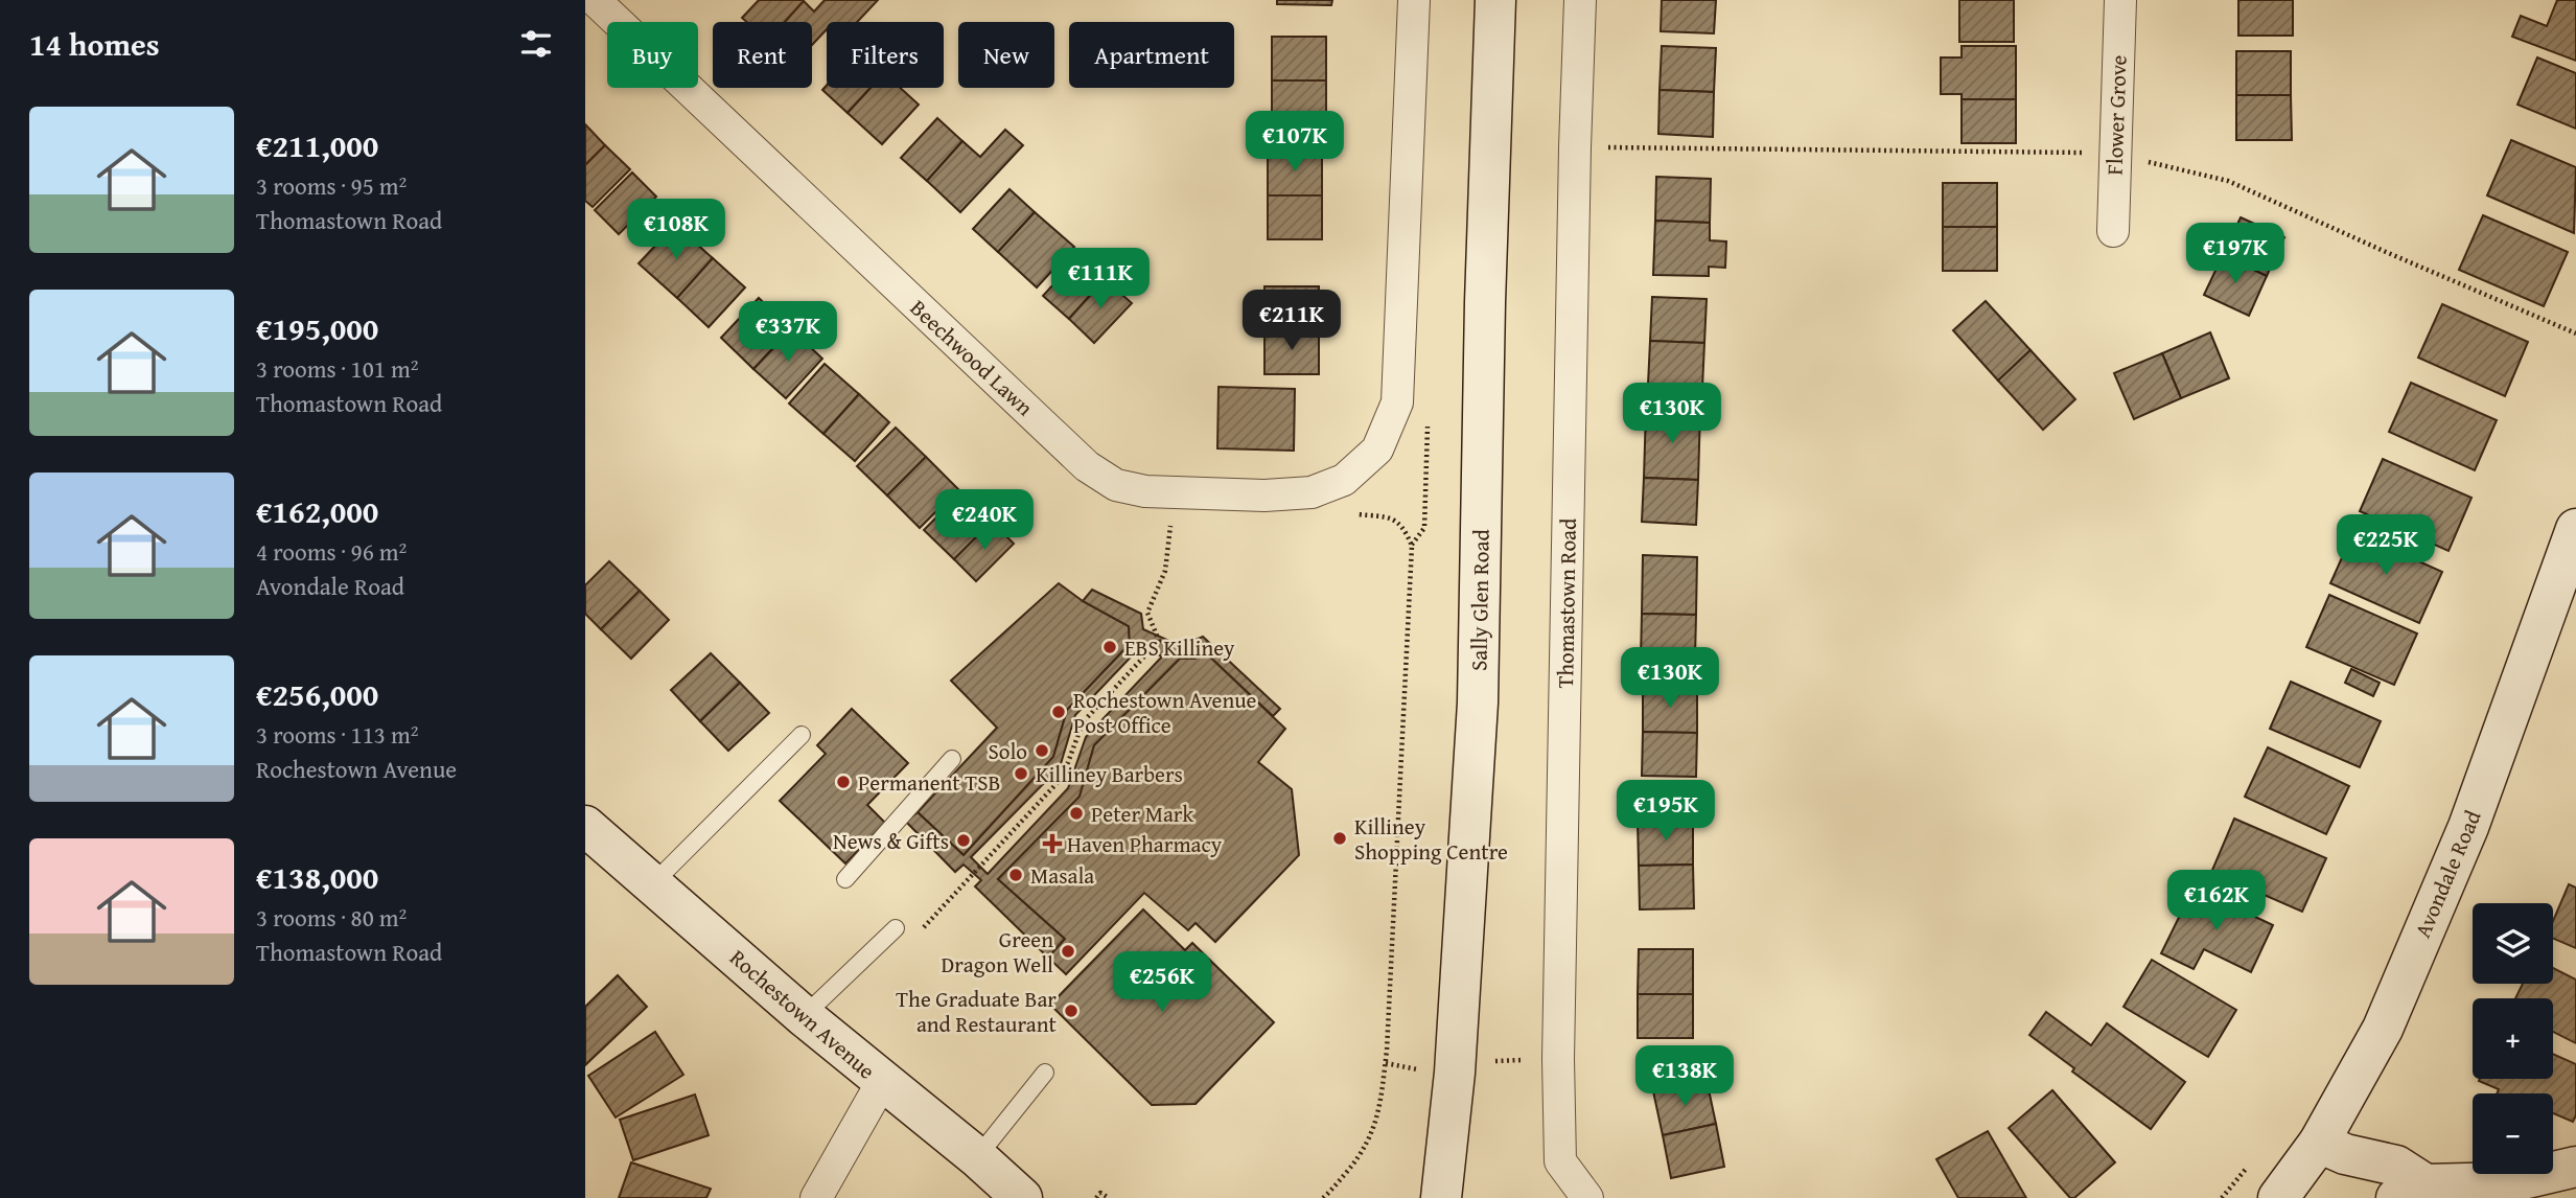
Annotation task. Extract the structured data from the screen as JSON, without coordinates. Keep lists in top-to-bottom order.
{
  "streets": {
    "main road": ["Sally Glen Road", "Avondale Road", "Rochestown Avenue"],
    "street": ["Flower Grove", "Beechwood Lawn", "Thomastown Road"]
  },
  "places": {
    "other": [
      "EBS Killiney",
      "Rochestown Avenue Post Office",
      "Solo",
      "Killiney Barbers",
      "Permanent TSB",
      "Peter Mark",
      "Killiney Shopping Centre",
      "News & Gifts",
      "Masala",
      "Green Dragon Well",
      "The Graduate Bar and Restaurant"
    ],
    "health": ["Haven Pharmacy"]
  },
  "page": {
    "heading": "14 homes",
    "chip": [
      "Buy",
      "Rent",
      "Filters",
      "New",
      "Apartment"
    ],
    "list": [
      {
        "name": "€211,000",
        "note": "3 rooms · 95 m² · Thomastown Road"
      },
      {
        "name": "€195,000",
        "note": "3 rooms · 101 m² · Thomastown Road"
      },
      {
        "name": "€162,000",
        "note": "4 rooms · 96 m² · Avondale Road"
      },
      {
        "name": "€256,000",
        "note": "3 rooms · 113 m² · Rochestown Avenue"
      },
      {
        "name": "€138,000",
        "note": "3 rooms · 80 m² · Thomastown Road"
      }
    ],
    "price": [
      "€107K",
      "€108K",
      "€197K",
      "€111K",
      "€211K",
      "€337K",
      "€130K",
      "€240K",
      "€225K",
      "€130K",
      "€195K",
      "€162K",
      "€256K",
      "€138K"
    ],
    "map_buttons": ["+", "−"]
  }
}
